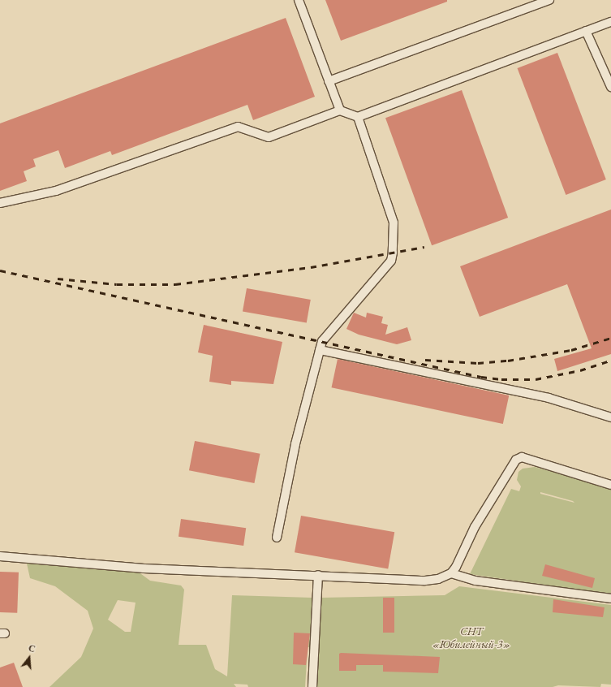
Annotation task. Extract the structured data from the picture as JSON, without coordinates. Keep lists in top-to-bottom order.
{
  "parks": ["СНТ «Юбилейный-3»"],
  "north": "top"
}
